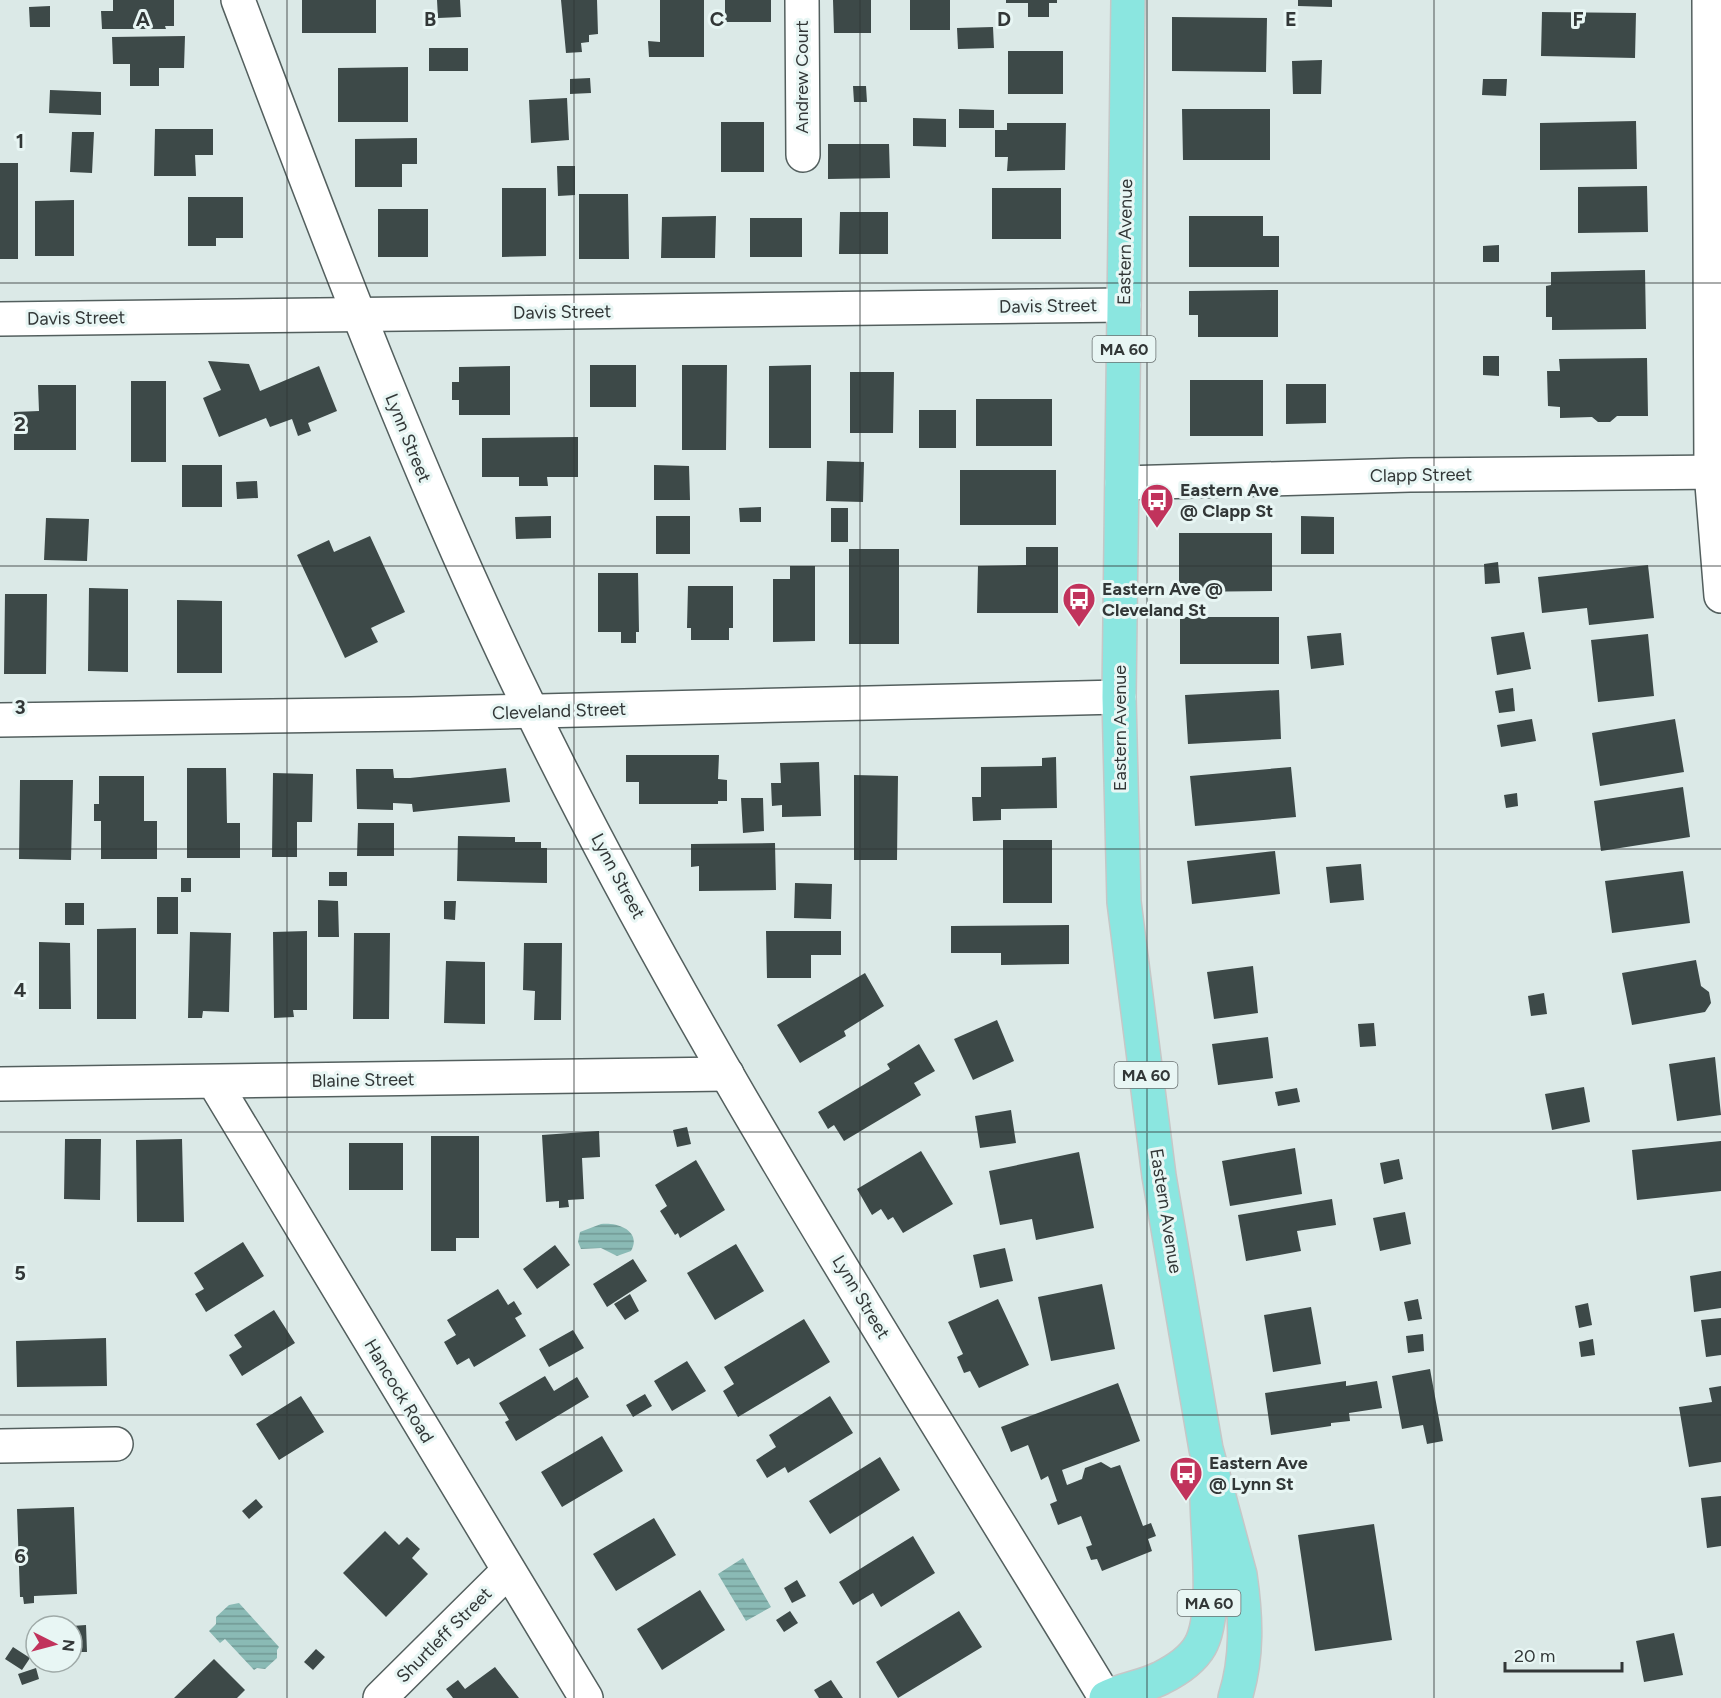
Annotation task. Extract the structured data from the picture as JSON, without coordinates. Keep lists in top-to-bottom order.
{
  "streets": {
    "main road": ["Eastern Avenue", "MA 60"],
    "street": [
      "Andrew Court",
      "Davis Street",
      "Lynn Street",
      "Clapp Street",
      "Cleveland Street",
      "Blaine Street",
      "Hancock Road",
      "Shurtleff Street"
    ]
  },
  "crossings": [
    ["Eastern Avenue", "Davis Street"],
    ["Eastern Avenue", "Lynn Street"],
    ["Eastern Avenue", "Clapp Street"],
    ["Eastern Avenue", "Cleveland Street"],
    ["Davis Street", "Lynn Street"],
    ["Lynn Street", "Cleveland Street"],
    ["Lynn Street", "Blaine Street"],
    ["Blaine Street", "Hancock Road"],
    ["Hancock Road", "Shurtleff Street"]
  ],
  "places": {
    "bus stop": ["Eastern Ave @ Clapp St", "Eastern Ave @ Cleveland St", "Eastern Ave @ Lynn St"]
  },
  "scale_bar": "20 m",
  "north": "right",
  "grid": {
    "columns": [
      "A",
      "B",
      "C",
      "D",
      "E",
      "F"
    ],
    "rows": [
      "1",
      "2",
      "3",
      "4",
      "5",
      "6"
    ]
  }
}
